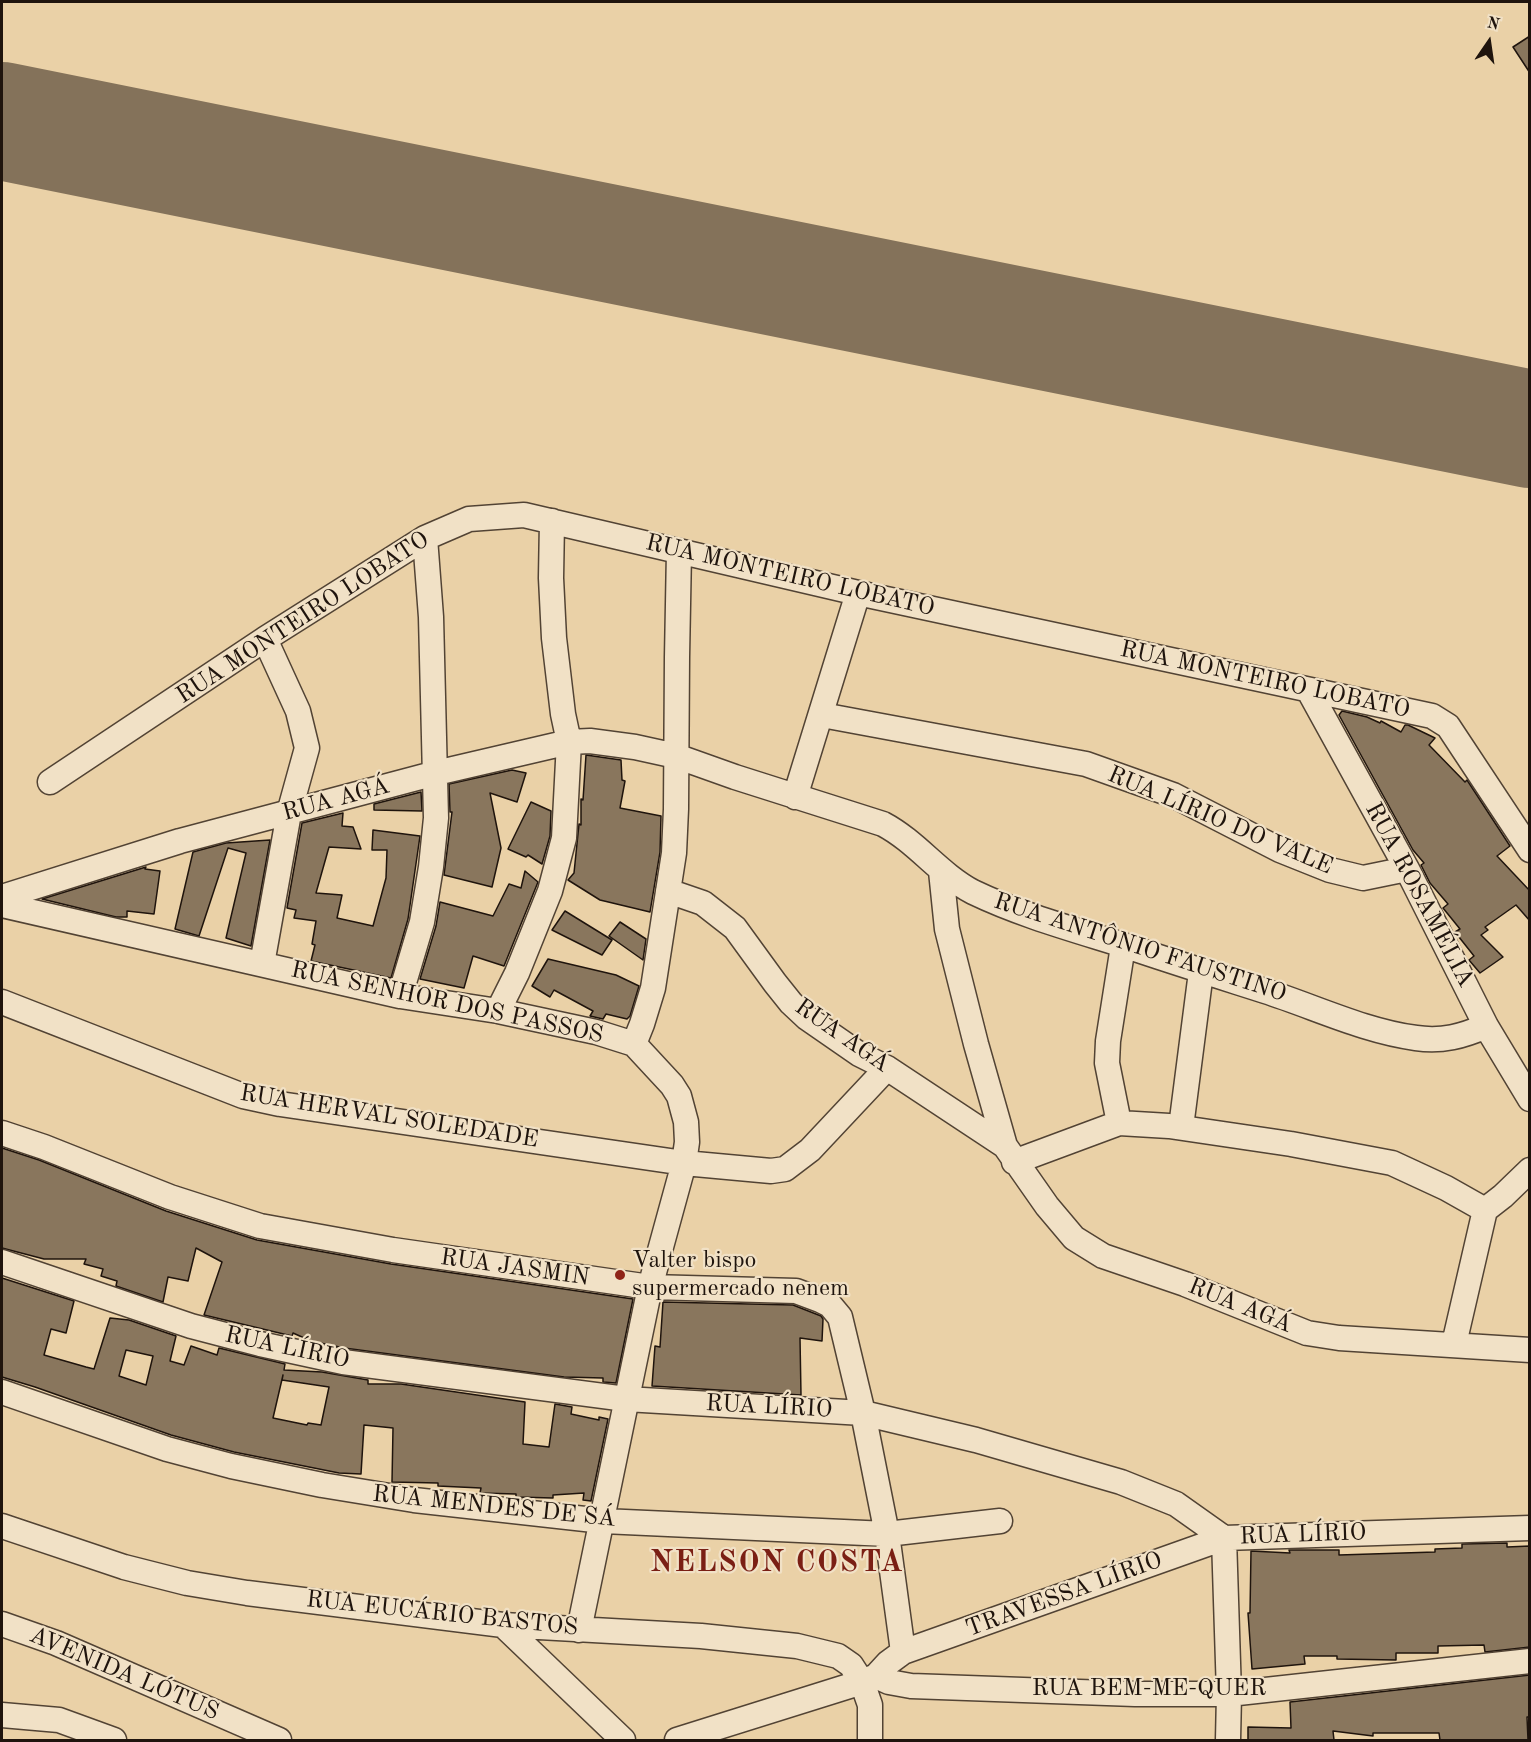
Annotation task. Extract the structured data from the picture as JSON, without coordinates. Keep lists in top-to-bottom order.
{
  "streets": {
    "street": [
      "RUA MONTEIRO LOBATO",
      "RUA AGÁ",
      "RUA LÍRIO DO VALE",
      "RUA ROSAMÉLIA",
      "RUA ANTÔNIO FAUSTINO",
      "RUA SENHOR DOS PASSOS",
      "RUA HERVAL SOLEDADE",
      "RUA JASMIN",
      "RUA LÍRIO",
      "RUA MENDES DE SÁ",
      "TRAVESSA LÍRIO",
      "RUA EUCÁRIO BASTOS",
      "AVENIDA LÓTUS",
      "RUA BEM-ME-QUER"
    ]
  },
  "crossings": [
    ["RUA MONTEIRO LOBATO", "RUA ROSAMÉLIA"],
    ["RUA AGÁ", "RUA ANTÔNIO FAUSTINO"],
    ["RUA AGÁ", "RUA HERVAL SOLEDADE"],
    ["RUA LÍRIO DO VALE", "RUA ROSAMÉLIA"],
    ["RUA ROSAMÉLIA", "RUA ANTÔNIO FAUSTINO"],
    ["RUA SENHOR DOS PASSOS", "RUA HERVAL SOLEDADE"],
    ["RUA SENHOR DOS PASSOS", "RUA JASMIN"],
    ["RUA SENHOR DOS PASSOS", "RUA LÍRIO"],
    ["RUA SENHOR DOS PASSOS", "RUA MENDES DE SÁ"],
    ["RUA SENHOR DOS PASSOS", "RUA EUCÁRIO BASTOS"],
    ["RUA JASMIN", "RUA LÍRIO"],
    ["RUA JASMIN", "RUA MENDES DE SÁ"],
    ["RUA JASMIN", "TRAVESSA LÍRIO"],
    ["RUA LÍRIO", "TRAVESSA LÍRIO"],
    ["RUA EUCÁRIO BASTOS", "RUA BEM-ME-QUER"]
  ],
  "districts": ["NELSON COSTA"],
  "places": ["Valter bispo supermercado nenem"],
  "north": "top"
}
